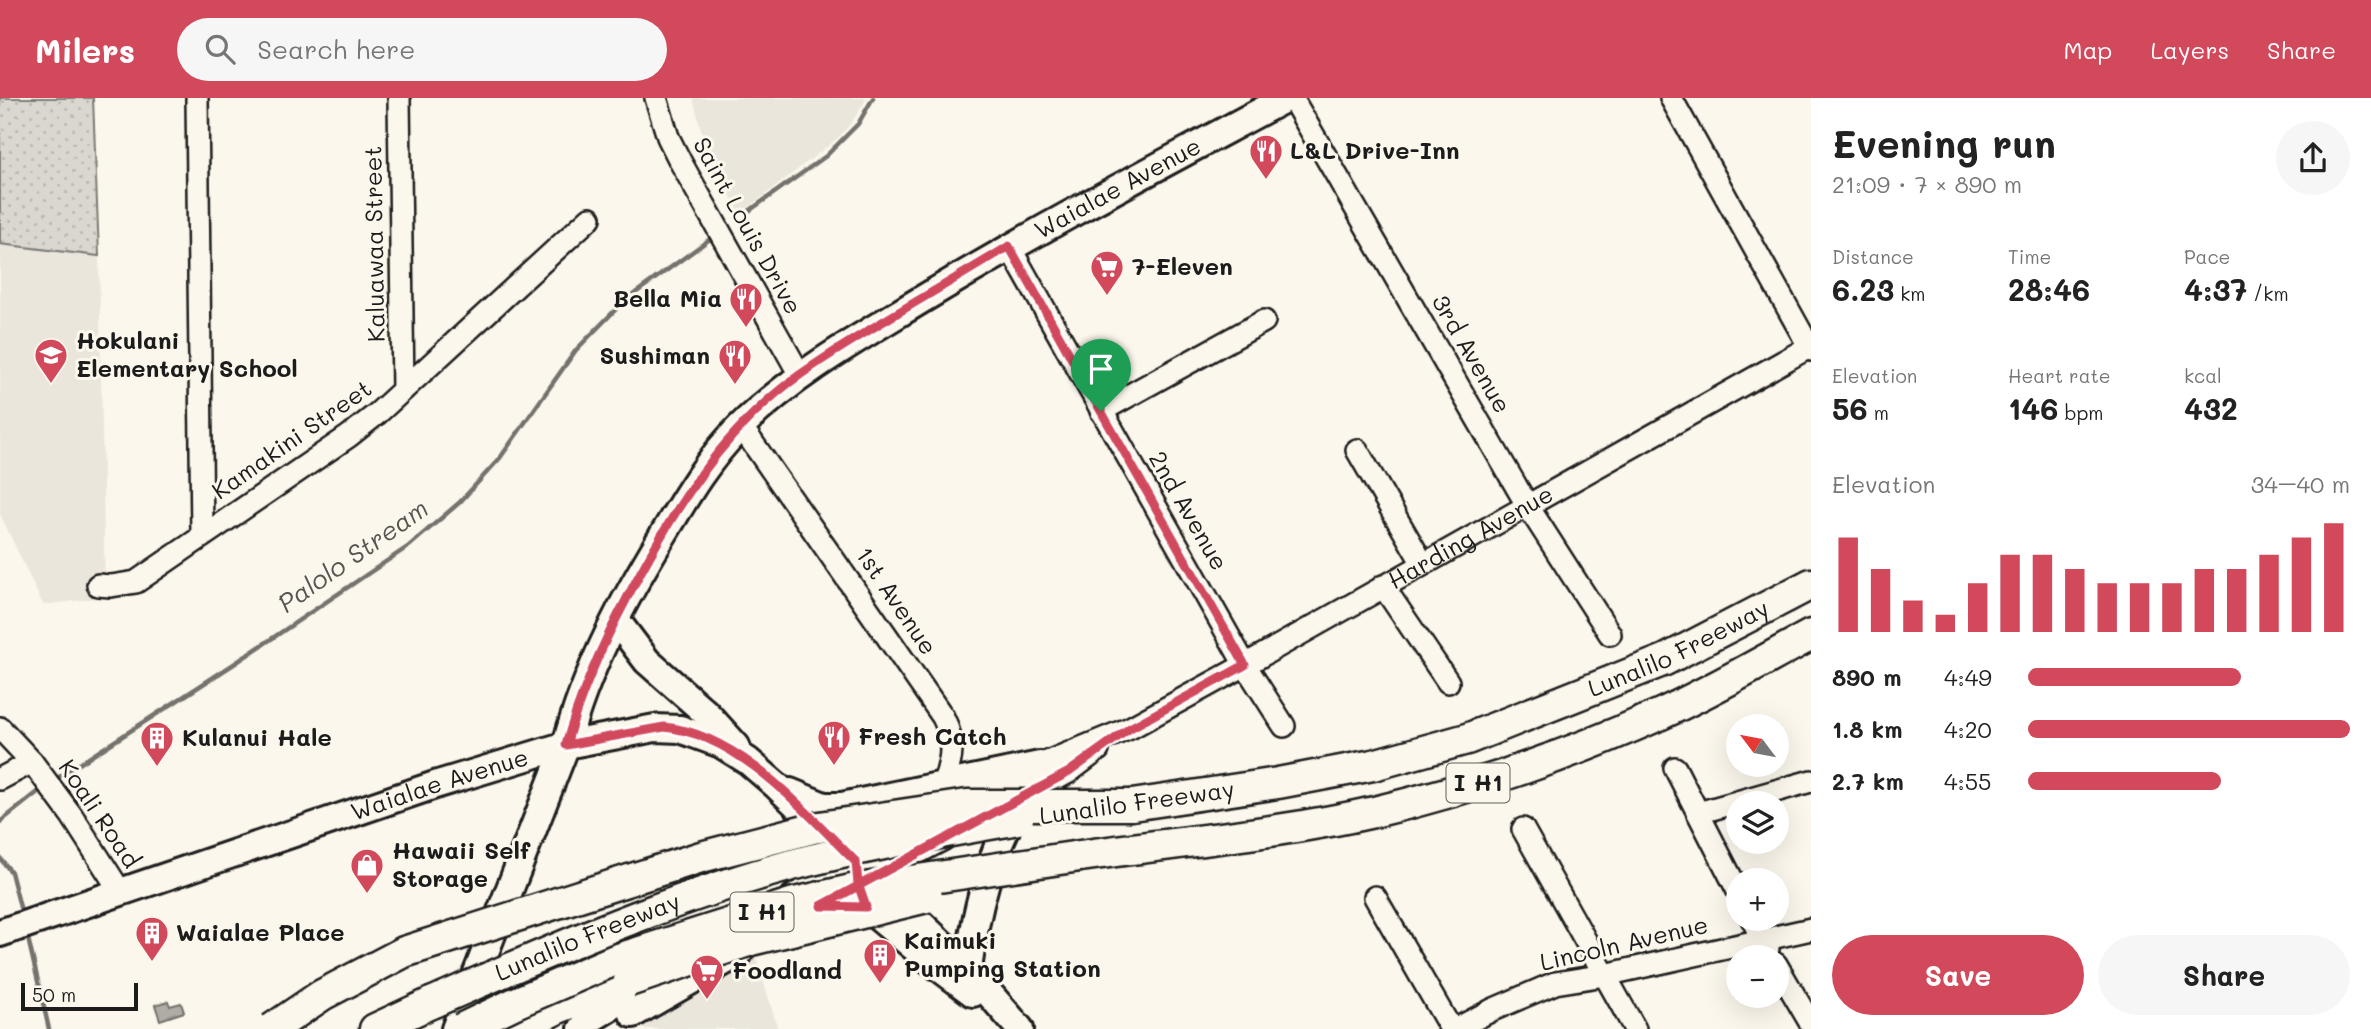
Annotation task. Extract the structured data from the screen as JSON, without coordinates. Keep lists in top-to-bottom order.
{
  "streets": {
    "highway": ["Lunalilo Freeway", "I H1"],
    "main road": ["Waialae Avenue", "Harding Avenue"],
    "street": [
      "Saint Louis Drive",
      "Kaluawaa Street",
      "3rd Avenue",
      "Kamakini Street",
      "2nd Avenue",
      "1st Avenue",
      "Koali Road",
      "Lincoln Avenue"
    ]
  },
  "crossings": [
    ["Waialae Avenue", "Saint Louis Drive"],
    ["Waialae Avenue", "2nd Avenue"],
    ["Waialae Avenue", "1st Avenue"],
    ["Waialae Avenue", "Koali Road"],
    ["Kaluawaa Street", "Kamakini Street"],
    ["3rd Avenue", "Harding Avenue"],
    ["2nd Avenue", "Harding Avenue"],
    ["Harding Avenue", "1st Avenue"]
  ],
  "water": ["Palolo Stream"],
  "places": {
    "restaurant": [
      "L&L Drive-Inn",
      "Bella Mia",
      "Sushiman",
      "Fresh Catch"
    ],
    "supermarket": ["7-Eleven", "Foodland"],
    "school or university": ["Hokulani Elementary School"],
    "building": ["Kulanui Hale", "Waialae Place", "Kaimuki Pumping Station"],
    "shop": ["Hawaii Self Storage"]
  },
  "scale_bar": "50 m",
  "north": "top left",
  "page": {
    "header": "Milers",
    "search": "Search here",
    "nav": ["Map", "Layers", "Share"],
    "heading": ["Evening run", "21:09 · 7 × 890 m"],
    "stats": [
      ["Distance", "6.23 km"],
      ["Time", "28:46"],
      ["Pace", "4:37 /km"],
      ["Elevation", "56 m"],
      ["Heart rate", "146 bpm"],
      ["kcal", "432"]
    ],
    "chart": ["Elevation", "34–40 m"],
    "list": [
      {
        "name": "890 m",
        "note": "4:49"
      },
      {
        "name": "1.8 km",
        "note": "4:20"
      },
      {
        "name": "2.7 km",
        "note": "4:55"
      }
    ],
    "map_buttons": ["+", "−"],
    "buttons": ["Save", "Share"],
    "scale": "50 m"
  }
}
